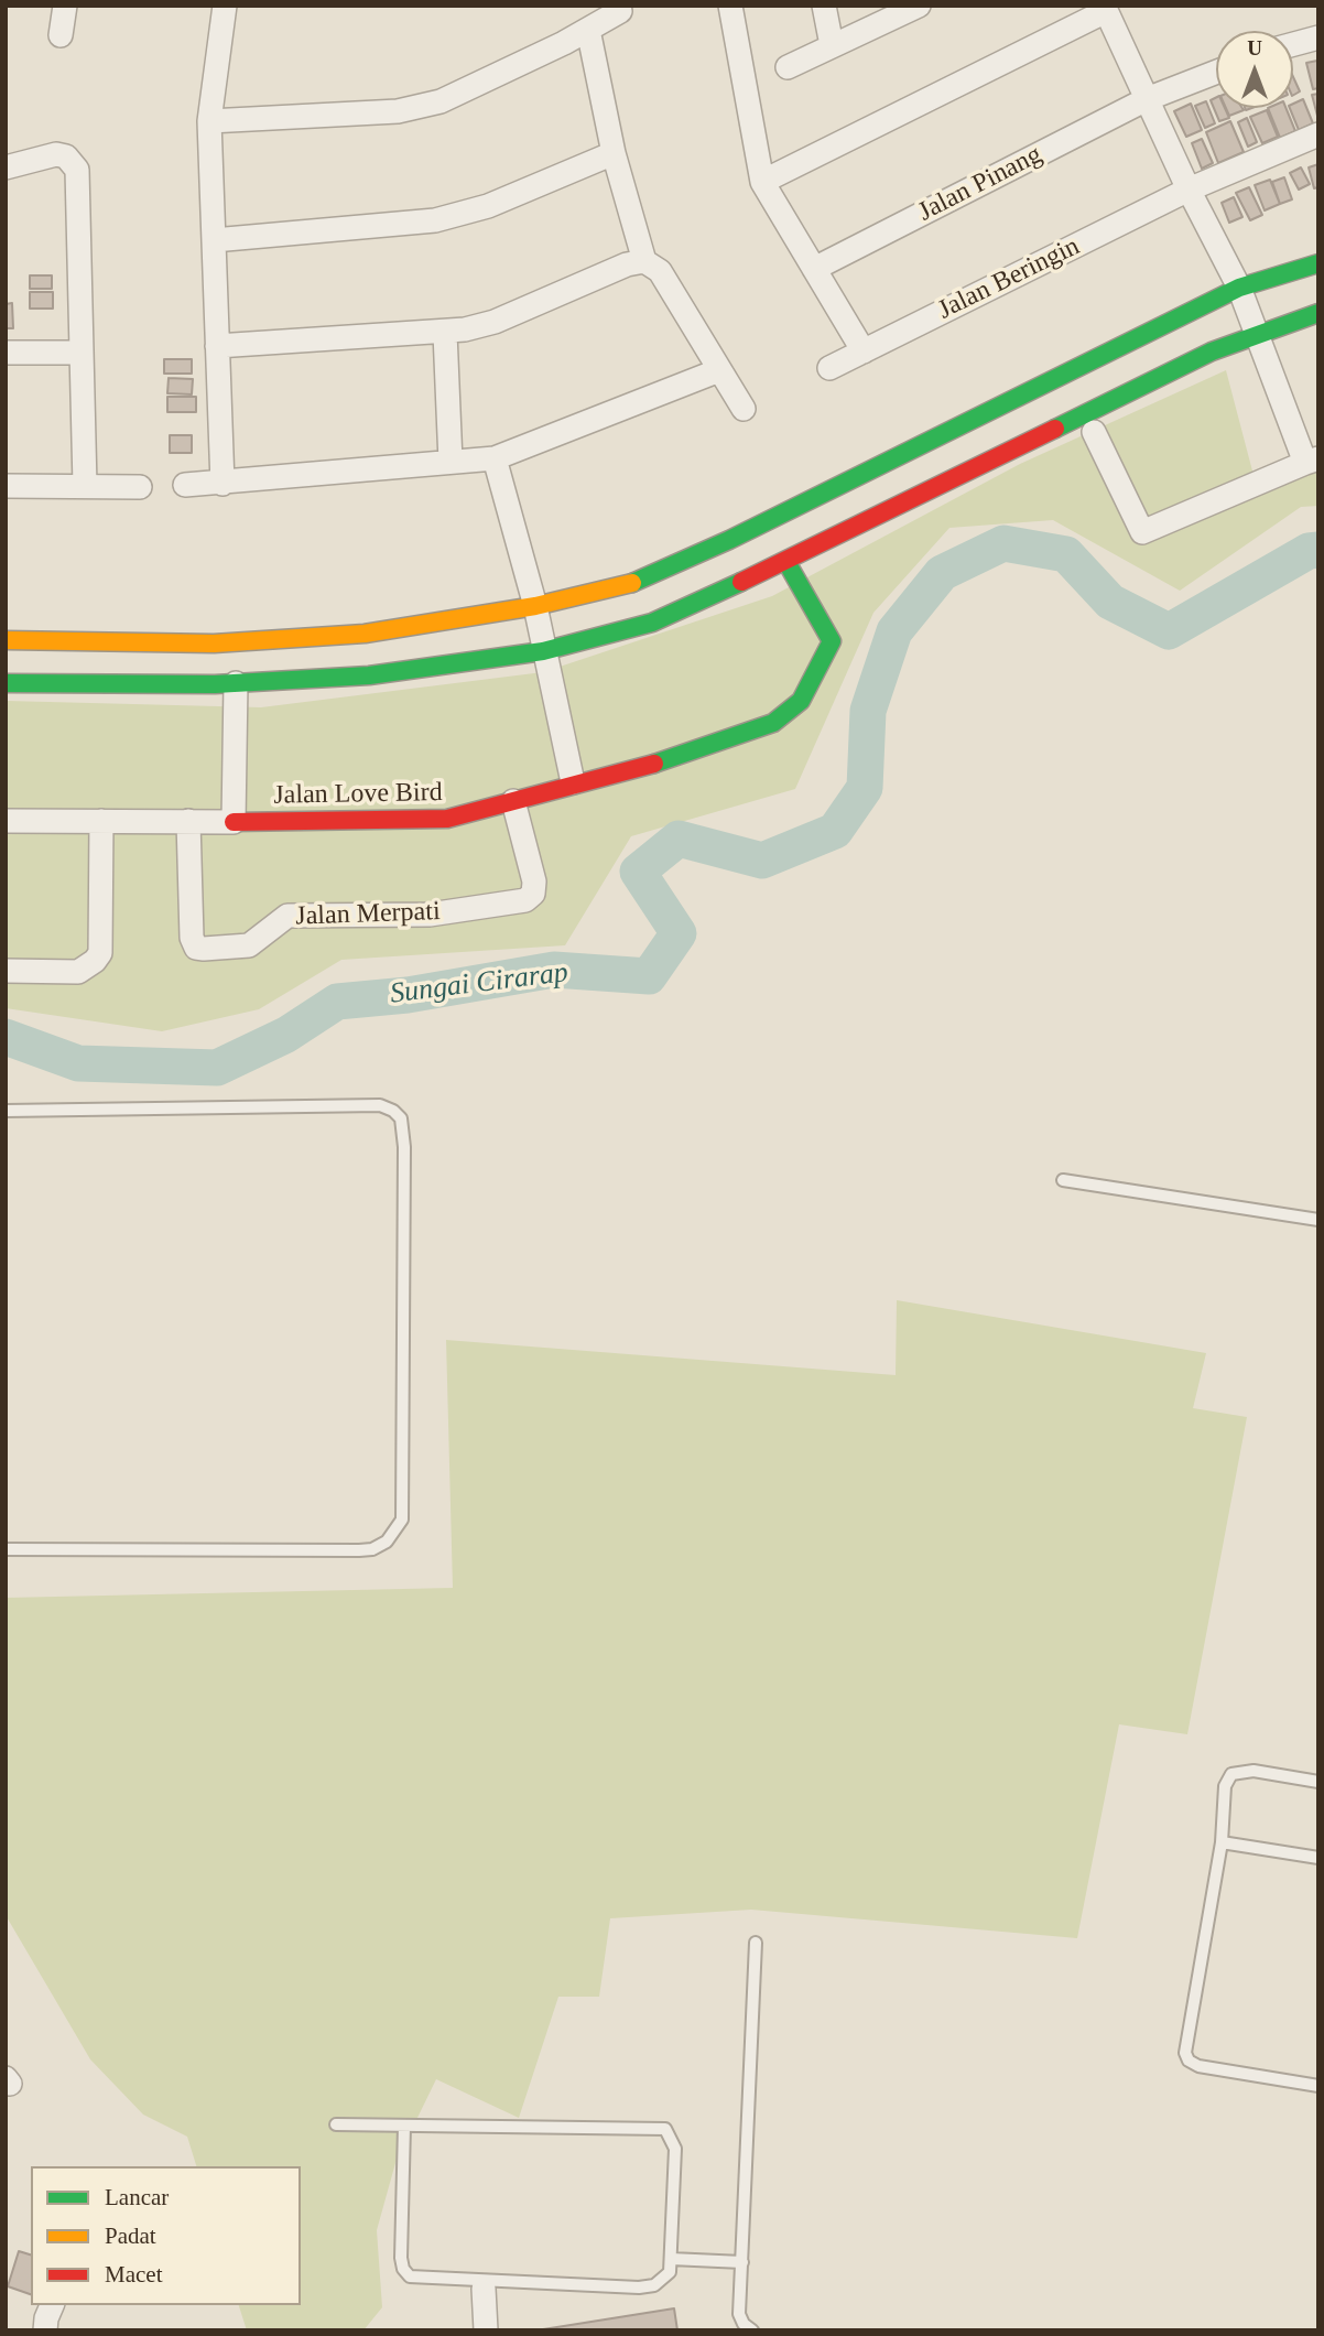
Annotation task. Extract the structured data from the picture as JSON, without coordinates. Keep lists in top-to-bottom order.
{
  "streets": {
    "main road": ["Jalan Love Bird"],
    "street": ["Jalan Pinang", "Jalan Beringin", "Jalan Merpati"]
  },
  "crossings": [
    ["Jalan Love Bird", "Jalan Merpati"]
  ],
  "water": ["Sungai Cirarap"],
  "legend": ["Lancar", "Padat", "Macet"],
  "north": "top"
}
